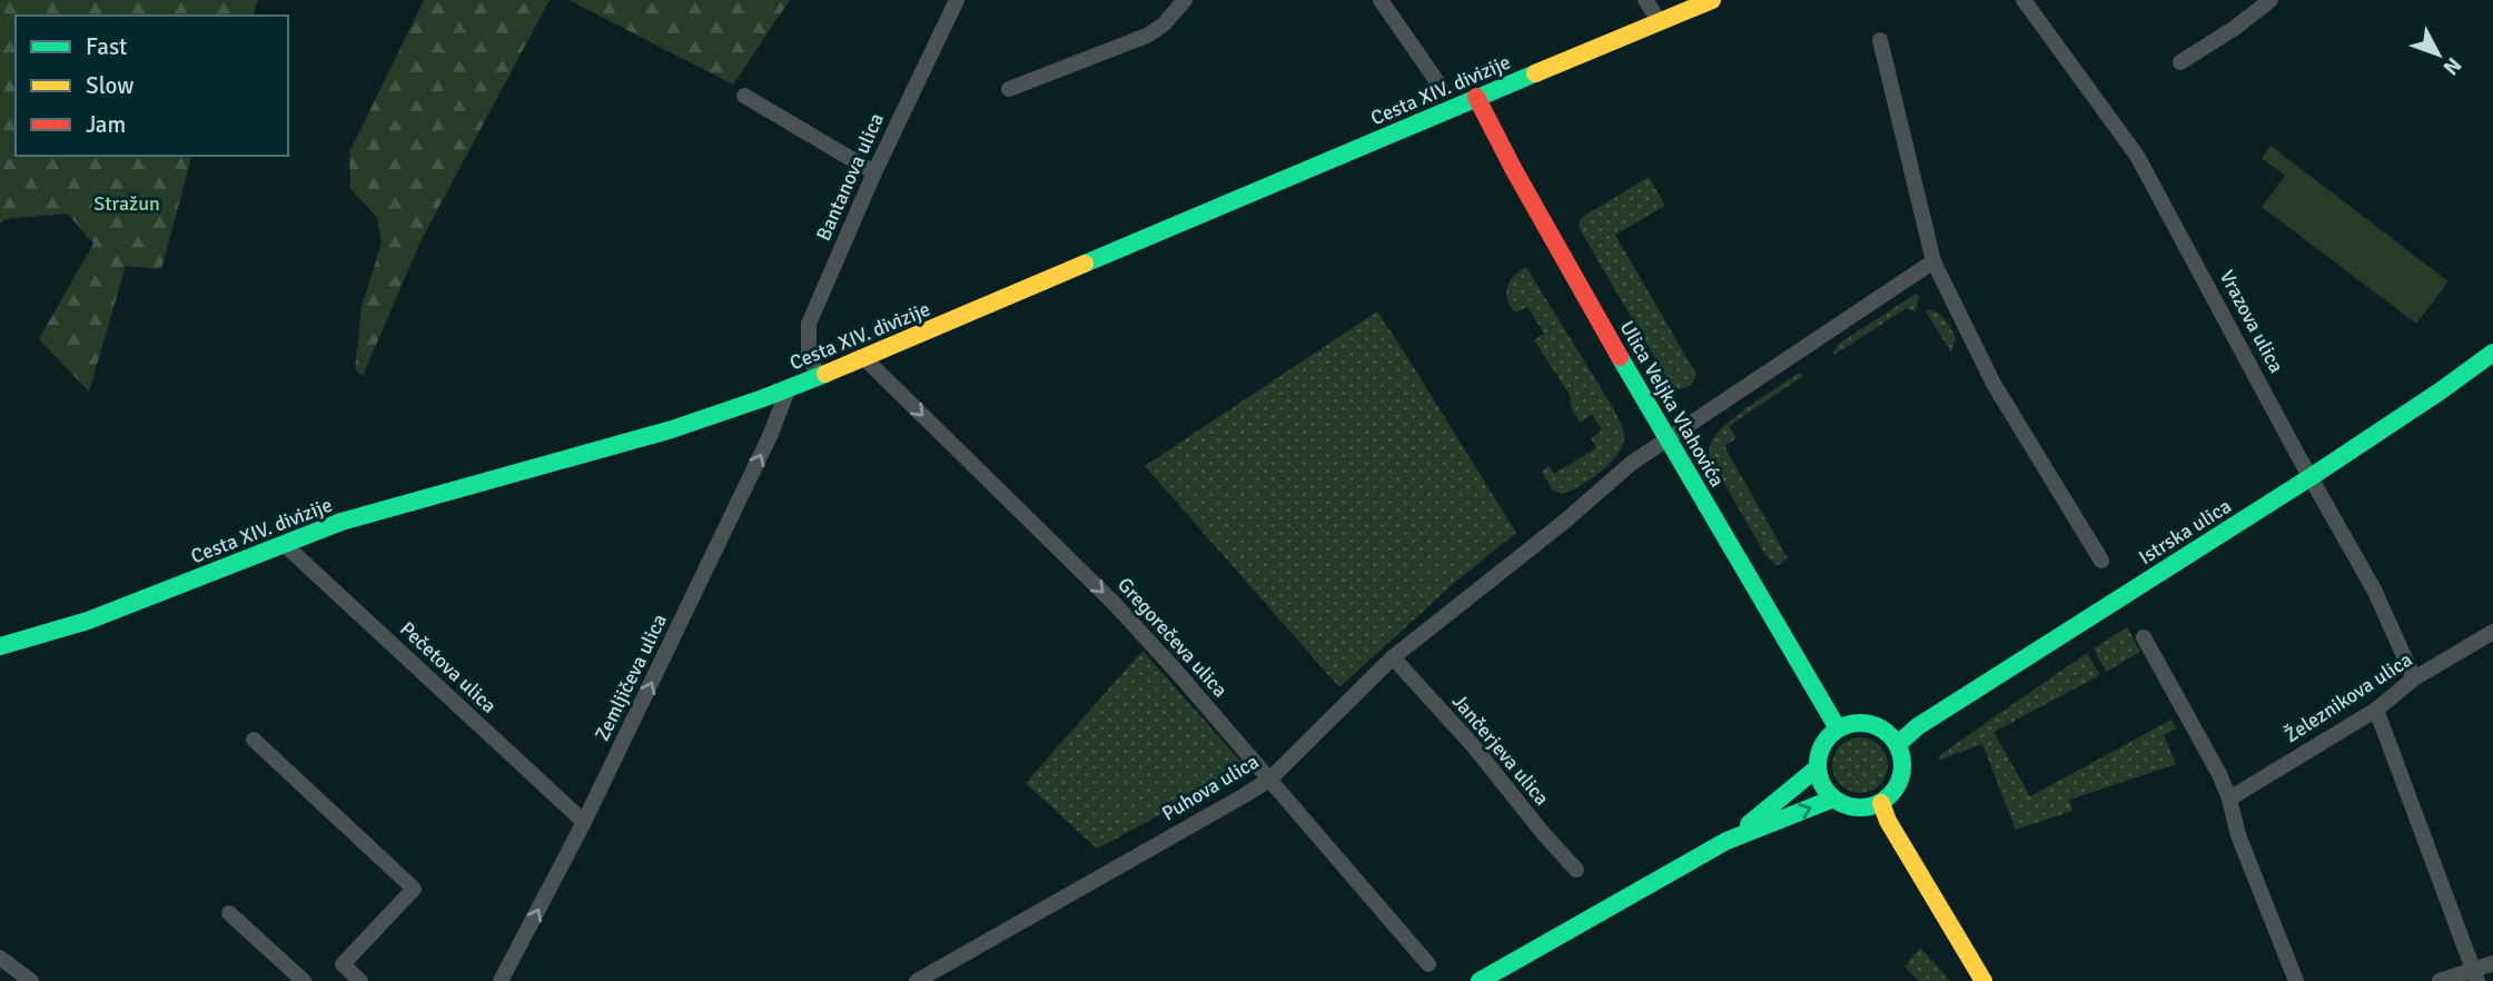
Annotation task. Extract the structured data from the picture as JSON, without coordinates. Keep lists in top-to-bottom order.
{
  "streets": {
    "street": [
      "Cesta XIV. divizije",
      "Bantanova ulica",
      "Vrazova ulica",
      "Ulica Veljka Vlahovića",
      "Istrska ulica",
      "Gregorečeva ulica",
      "Pečetova ulica",
      "Zemljičeva ulica",
      "Železnikova ulica",
      "Jančerjeva ulica",
      "Puhova ulica"
    ]
  },
  "crossings": [
    ["Cesta XIV. divizije", "Bantanova ulica"],
    ["Cesta XIV. divizije", "Ulica Veljka Vlahovića"],
    ["Cesta XIV. divizije", "Gregorečeva ulica"],
    ["Cesta XIV. divizije", "Pečetova ulica"],
    ["Cesta XIV. divizije", "Zemljičeva ulica"],
    ["Vrazova ulica", "Istrska ulica"],
    ["Vrazova ulica", "Železnikova ulica"],
    ["Ulica Veljka Vlahovića", "Istrska ulica"],
    ["Ulica Veljka Vlahovića", "Puhova ulica"],
    ["Gregorečeva ulica", "Puhova ulica"],
    ["Pečetova ulica", "Zemljičeva ulica"],
    ["Jančerjeva ulica", "Puhova ulica"]
  ],
  "one_way": ["Gregorečeva ulica", "Zemljičeva ulica"],
  "parks": ["Stražun"],
  "legend": ["Fast", "Slow", "Jam"],
  "north": "bottom right"
}
